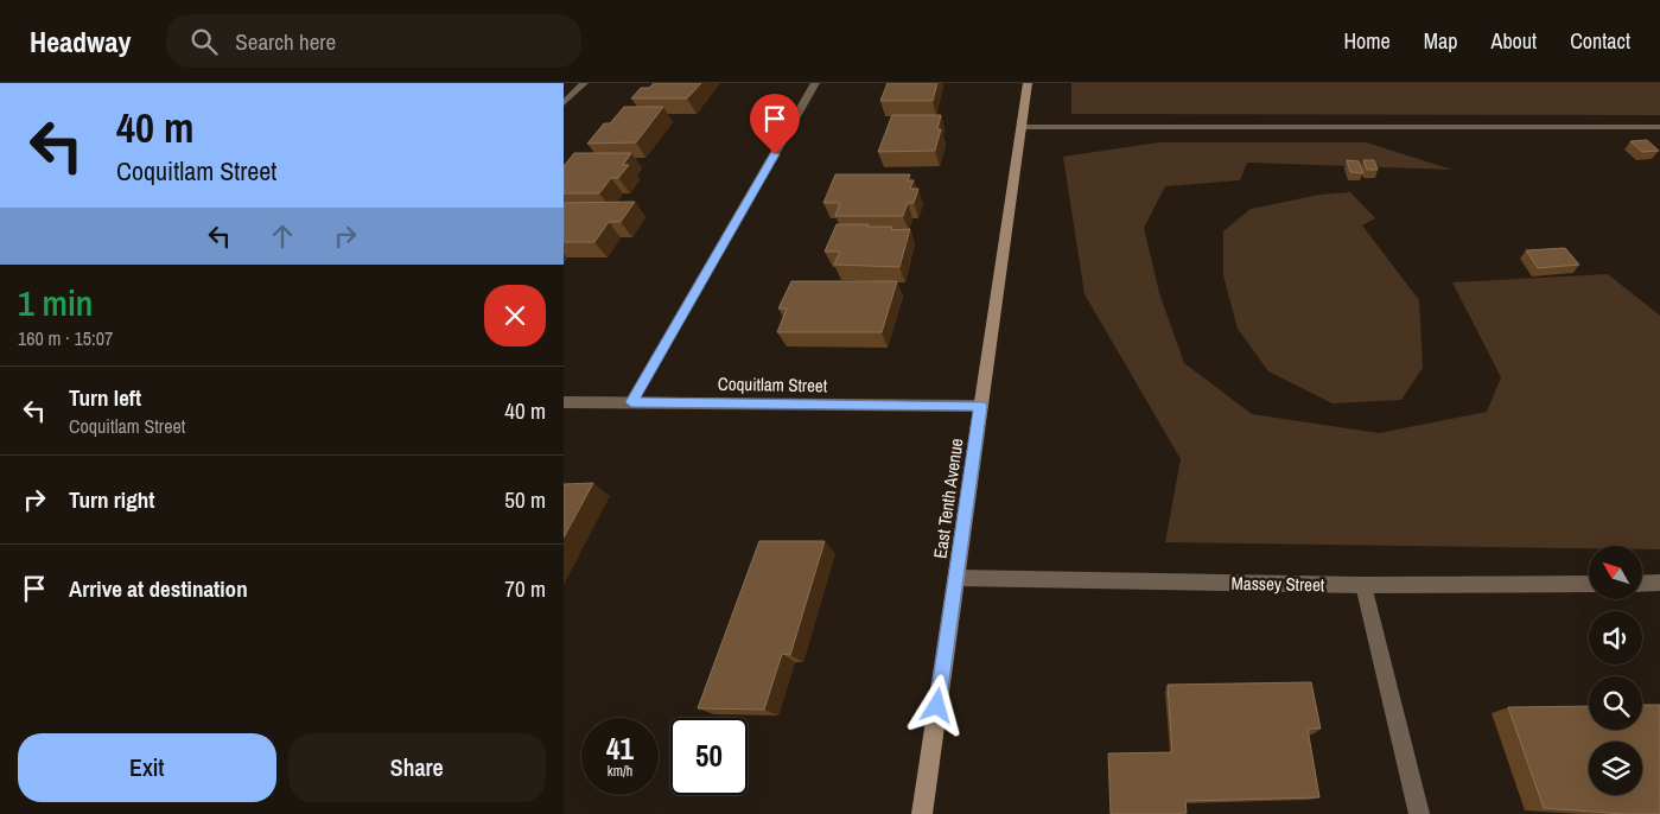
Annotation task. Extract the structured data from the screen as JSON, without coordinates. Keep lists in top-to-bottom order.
{
  "streets": {
    "main road": ["East Tenth Avenue"],
    "street": ["Coquitlam Street", "Massey Street"]
  },
  "crossings": [
    ["Coquitlam Street", "East Tenth Avenue"],
    ["East Tenth Avenue", "Massey Street"]
  ],
  "north": "top left",
  "page": {
    "header": "Headway",
    "search": "Search here",
    "nav": [
      "Home",
      "Map",
      "About",
      "Contact"
    ],
    "turn": ["40 m", "Coquitlam Street"],
    "heading": ["1 min", "160 m · 15:07"],
    "list": [
      {
        "name": "Turn left",
        "note": "Coquitlam Street",
        "value": "40 m"
      },
      {
        "name": "Turn right",
        "value": "50 m"
      },
      {
        "name": "Arrive at destination",
        "value": "70 m"
      }
    ],
    "speed": "41 km/h",
    "limit": "50",
    "buttons": ["Exit", "Share"]
  }
}
